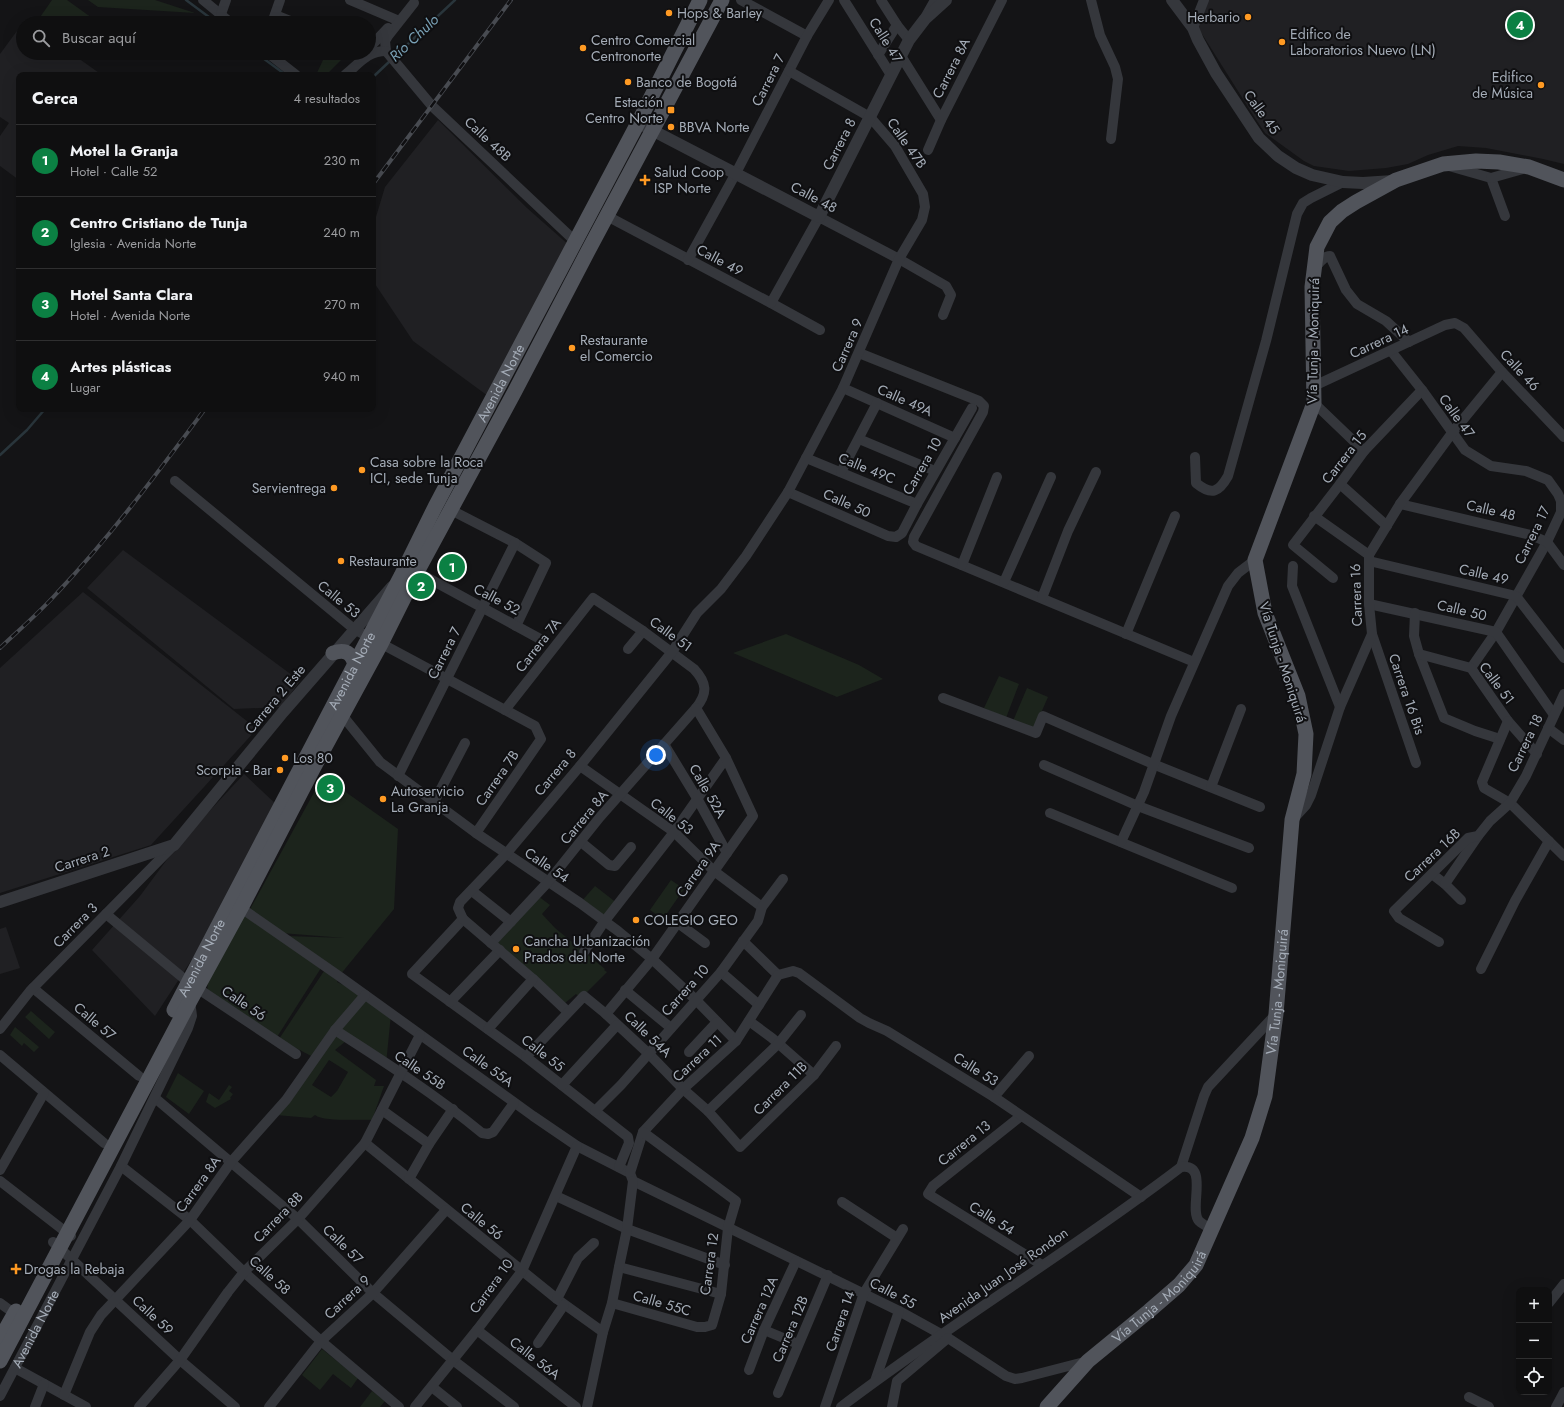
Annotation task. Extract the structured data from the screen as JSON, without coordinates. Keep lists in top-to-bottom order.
{
  "streets": {
    "main road": ["Vía Tunja - Moniquirá", "Avenida Norte"],
    "street": [
      "Calle 47",
      "Carrera 8A",
      "Carrera 7",
      "Calle 45",
      "Calle 48B",
      "Calle 47B",
      "Carrera 8",
      "Calle 48",
      "Calle 49",
      "Carrera 14",
      "Carrera 9",
      "Calle 46",
      "Calle 49A",
      "Carrera 15",
      "Carrera 10",
      "Calle 49C",
      "Calle 50",
      "Carrera 17",
      "Carrera 16",
      "Calle 53",
      "Calle 52",
      "Calle 51",
      "Carrera 7A",
      "Carrera 16 Bis",
      "Carrera 2 Este",
      "Carrera 18",
      "Carrera 7B",
      "Calle 52A",
      "Carrera 16B",
      "Carrera 2",
      "Calle 54",
      "Carrera 9A",
      "Carrera 3",
      "Calle 56",
      "Calle 57",
      "Calle 54A",
      "Calle 55",
      "Carrera 11",
      "Calle 55A",
      "Calle 55B",
      "Carrera 11B",
      "Carrera 13",
      "Carrera 8B",
      "Carrera 12",
      "Calle 58",
      "Avenida Juan José Rondon",
      "Calle 55C",
      "Carrera 12A",
      "Calle 59",
      "Carrera 12B",
      "Calle 56A"
    ]
  },
  "crossings": [
    ["Calle 47", "Carrera 8"],
    ["Calle 47", "Carrera 14"],
    ["Calle 47", "Carrera 15"],
    ["Calle 47", "Carrera 17"],
    ["Calle 47", "Carrera 16"],
    ["Carrera 8A", "Calle 53"],
    ["Carrera 8A", "Calle 51"],
    ["Carrera 8A", "Calle 52A"],
    ["Carrera 8A", "Calle 54"],
    ["Carrera 8A", "Calle 57"],
    ["Carrera 8A", "Calle 55A"],
    ["Carrera 8A", "Calle 55B"],
    ["Carrera 8A", "Calle 58"],
    ["Carrera 8A", "Calle 59"],
    ["Carrera 7", "Calle 47B"],
    ["Carrera 7", "Calle 48"],
    ["Carrera 7", "Calle 49"],
    ["Carrera 7", "Calle 53"],
    ["Carrera 7", "Calle 52"],
    ["Carrera 7", "Carrera 7A"],
    ["Carrera 7", "Calle 54"],
    ["Calle 45", "Vía Tunja - Moniquirá"],
    ["Calle 48B", "Avenida Norte"],
    ["Calle 47B", "Carrera 8"],
    ["Calle 47B", "Carrera 9"],
    ["Carrera 8", "Calle 48"],
    ["Carrera 8", "Calle 49"],
    ["Carrera 8", "Carrera 9"],
    ["Carrera 8", "Calle 50"],
    ["Carrera 8", "Calle 53"],
    ["Carrera 8", "Calle 51"],
    ["Carrera 8", "Calle 54"],
    ["Carrera 8", "Calle 55"],
    ["Calle 48", "Carrera 9"],
    ["Calle 48", "Avenida Norte"],
    ["Calle 48", "Carrera 17"],
    ["Calle 48", "Carrera 16"],
    ["Calle 49", "Avenida Norte"],
    ["Calle 49", "Carrera 15"],
    ["Calle 49", "Carrera 17"],
    ["Calle 49", "Carrera 16"],
    ["Vía Tunja - Moniquirá", "Carrera 14"],
    ["Vía Tunja - Moniquirá", "Carrera 16"],
    ["Vía Tunja - Moniquirá", "Calle 55"],
    ["Carrera 14", "Calle 46"],
    ["Carrera 14", "Calle 55"],
    ["Carrera 9", "Calle 49A"],
    ["Carrera 9", "Calle 49C"],
    ["Carrera 9", "Calle 50"],
    ["Carrera 9", "Calle 56"],
    ["Carrera 9", "Calle 57"],
    ["Carrera 9", "Calle 58"],
    ["Calle 46", "Carrera 16"],
    ["Avenida Norte", "Calle 53"],
    ["Avenida Norte", "Calle 52"],
    ["Avenida Norte", "Carrera 2 Este"],
    ["Avenida Norte", "Calle 54"],
    ["Avenida Norte", "Calle 56"],
    ["Avenida Norte", "Calle 57"],
    ["Avenida Norte", "Calle 55A"],
    ["Avenida Norte", "Calle 58"],
    ["Avenida Norte", "Calle 59"],
    ["Calle 49A", "Carrera 10"],
    ["Carrera 10", "Calle 49C"],
    ["Carrera 10", "Calle 50"],
    ["Carrera 10", "Calle 53"],
    ["Carrera 10", "Calle 54"],
    ["Carrera 10", "Calle 56"],
    ["Carrera 10", "Calle 57"],
    ["Carrera 10", "Calle 54A"],
    ["Carrera 10", "Calle 55"],
    ["Carrera 10", "Calle 55A"],
    ["Carrera 10", "Calle 56A"],
    ["Calle 50", "Carrera 17"],
    ["Calle 50", "Carrera 16"],
    ["Calle 50", "Carrera 18"],
    ["Carrera 17", "Calle 51"],
    ["Carrera 16", "Carrera 16 Bis"],
    ["Calle 53", "Carrera 7A"],
    ["Calle 53", "Carrera 2 Este"],
    ["Calle 53", "Carrera 7B"],
    ["Calle 53", "Carrera 9A"],
    ["Calle 53", "Carrera 11"],
    ["Calle 53", "Carrera 13"],
    ["Calle 53", "Avenida Juan José Rondon"],
    ["Calle 52", "Carrera 7A"],
    ["Calle 51", "Carrera 7A"],
    ["Calle 51", "Carrera 18"],
    ["Carrera 2 Este", "Carrera 2"],
    ["Carrera 2 Este", "Carrera 3"],
    ["Carrera 18", "Carrera 16B"],
    ["Carrera 7B", "Calle 54"],
    ["Calle 52A", "Carrera 9A"],
    ["Carrera 2", "Carrera 3"],
    ["Calle 54", "Carrera 9A"],
    ["Calle 54", "Carrera 11"],
    ["Calle 54", "Carrera 13"],
    ["Calle 54", "Avenida Juan José Rondon"],
    ["Carrera 9A", "Calle 54A"],
    ["Carrera 3", "Calle 56"],
    ["Carrera 3", "Calle 57"],
    ["Calle 56", "Carrera 11"],
    ["Calle 56", "Carrera 8B"],
    ["Calle 57", "Carrera 8B"],
    ["Calle 54A", "Carrera 11"],
    ["Calle 54A", "Carrera 11B"],
    ["Calle 55", "Calle 55A"],
    ["Calle 55", "Carrera 12"],
    ["Calle 55", "Avenida Juan José Rondon"],
    ["Calle 55", "Carrera 12A"],
    ["Calle 55", "Carrera 12B"],
    ["Carrera 11", "Calle 55A"],
    ["Carrera 11", "Carrera 12"],
    ["Carrera 11", "Calle 55C"],
    ["Calle 55A", "Calle 55B"],
    ["Calle 55A", "Carrera 8B"],
    ["Calle 55A", "Carrera 12"],
    ["Calle 55B", "Carrera 8B"],
    ["Carrera 8B", "Calle 58"],
    ["Carrera 8B", "Calle 59"],
    ["Carrera 12", "Calle 55C"]
  ],
  "water": ["Río Chulo"],
  "places": {
    "other": [
      "Hops & Barley",
      "Herbario",
      "Edifico de Laboratorios Nuevo (LN)",
      "Centro Comercial Centronorte",
      "Banco de Bogotá",
      "Edifico de Música",
      "BBVA Norte",
      "Restaurante el Comercio",
      "Casa sobre la Roca ICI, sede Tunja",
      "Servientrega",
      "Restaurante",
      "Los 80",
      "Scorpia - Bar",
      "Autoservicio La Granja",
      "COLEGIO GEO",
      "Cancha Urbanización Prados del Norte"
    ],
    "transit": ["Estación Centro Norte"],
    "health": ["Salud Coop ISP Norte", "Drogas la Rebaja"]
  },
  "page": {
    "pins": [
      "4",
      "1",
      "2",
      "3"
    ],
    "search": "Buscar aquí",
    "heading": ["Cerca", "4 resultados"],
    "list": [
      {
        "mark": "1",
        "name": "Motel la Granja",
        "note": "Hotel · Calle 52",
        "value": "230 m"
      },
      {
        "mark": "2",
        "name": "Centro Cristiano de Tunja",
        "note": "Iglesia · Avenida Norte",
        "value": "240 m"
      },
      {
        "mark": "3",
        "name": "Hotel Santa Clara",
        "note": "Hotel · Avenida Norte",
        "value": "270 m"
      },
      {
        "mark": "4",
        "name": "Artes plásticas",
        "note": "Lugar",
        "value": "940 m"
      }
    ],
    "map_buttons": ["+", "−"]
  }
}
